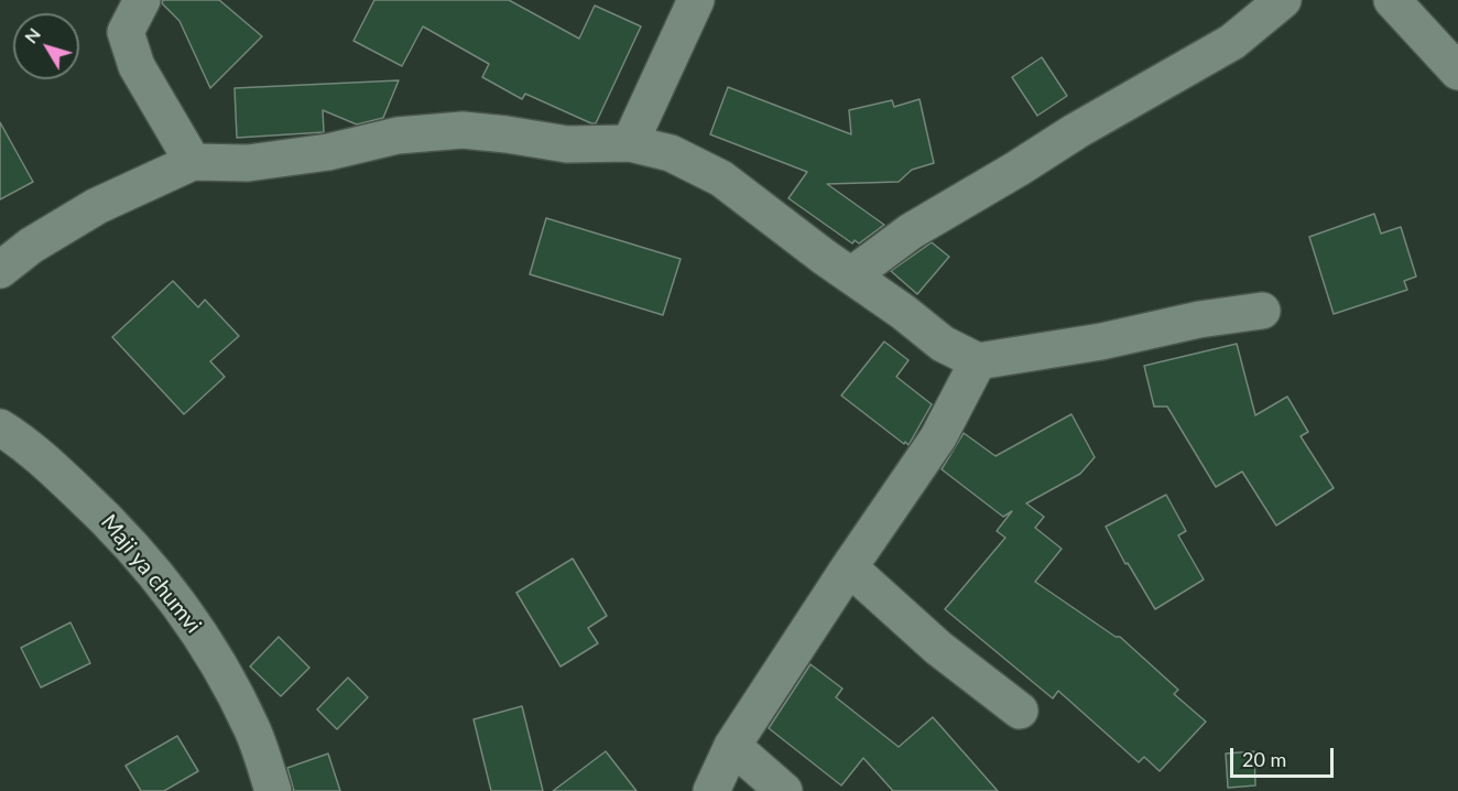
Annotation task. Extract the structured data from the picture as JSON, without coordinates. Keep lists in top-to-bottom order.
{
  "streets": {
    "street": ["Maji ya chumvi"]
  },
  "scale_bar": "20 m",
  "north": "top left"
}
